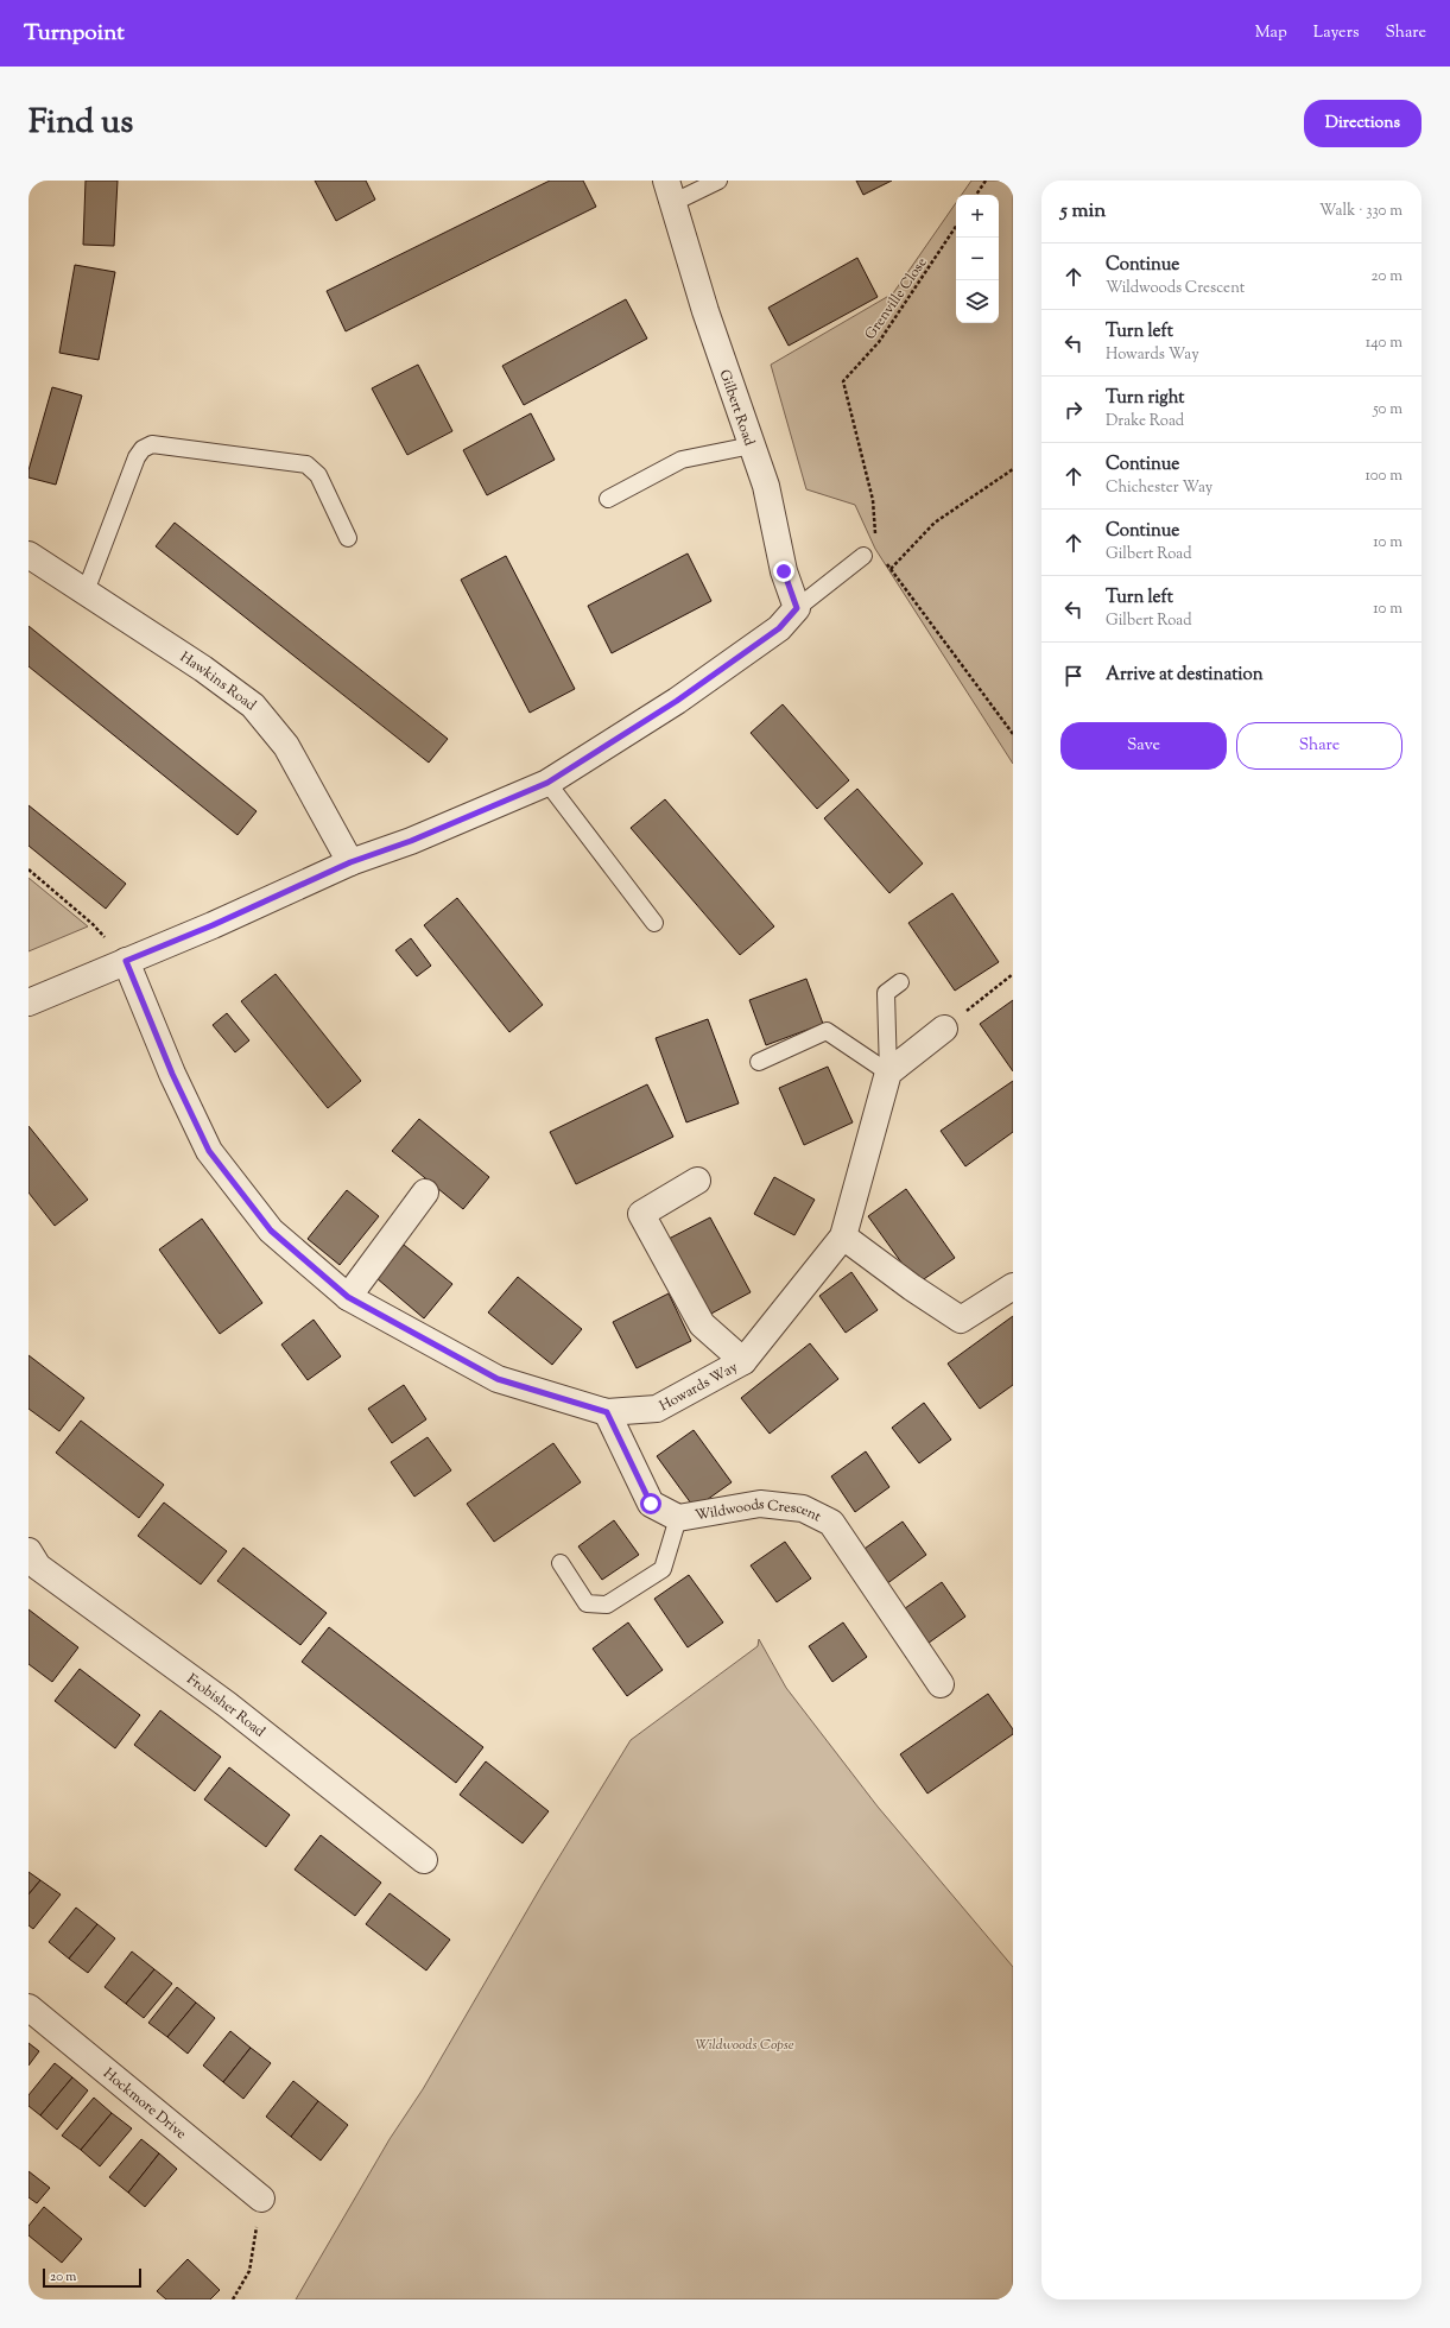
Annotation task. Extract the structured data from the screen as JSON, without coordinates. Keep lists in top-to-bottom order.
{
  "streets": {
    "street": [
      "Gilbert Road",
      "Hawkins Road",
      "Howards Way",
      "Wildwoods Crescent",
      "Frobisher Road",
      "Hockmore Drive"
    ],
    "path": ["Grenville Close"]
  },
  "crossings": [
    ["Howards Way", "Wildwoods Crescent"]
  ],
  "parks": ["Wildwoods Copse"],
  "scale_bar": "20 m",
  "page": {
    "header": "Turnpoint",
    "nav": ["Map", "Layers", "Share"],
    "title": "Find us",
    "buttons": [
      "Directions",
      ["Save", "Share"]
    ],
    "heading": ["5 min", "Walk · 330 m"],
    "map_buttons": ["+", "−"],
    "list": [
      ["Continue", "Wildwoods Crescent", "20 m"],
      ["Turn left", "Howards Way", "140 m"],
      ["Turn right", "Drake Road", "50 m"],
      ["Continue", "Chichester Way", "100 m"],
      ["Continue", "Gilbert Road", "10 m"],
      ["Turn left", "Gilbert Road", "10 m"],
      "Arrive at destination"
    ],
    "scale": "20 m"
  }
}
